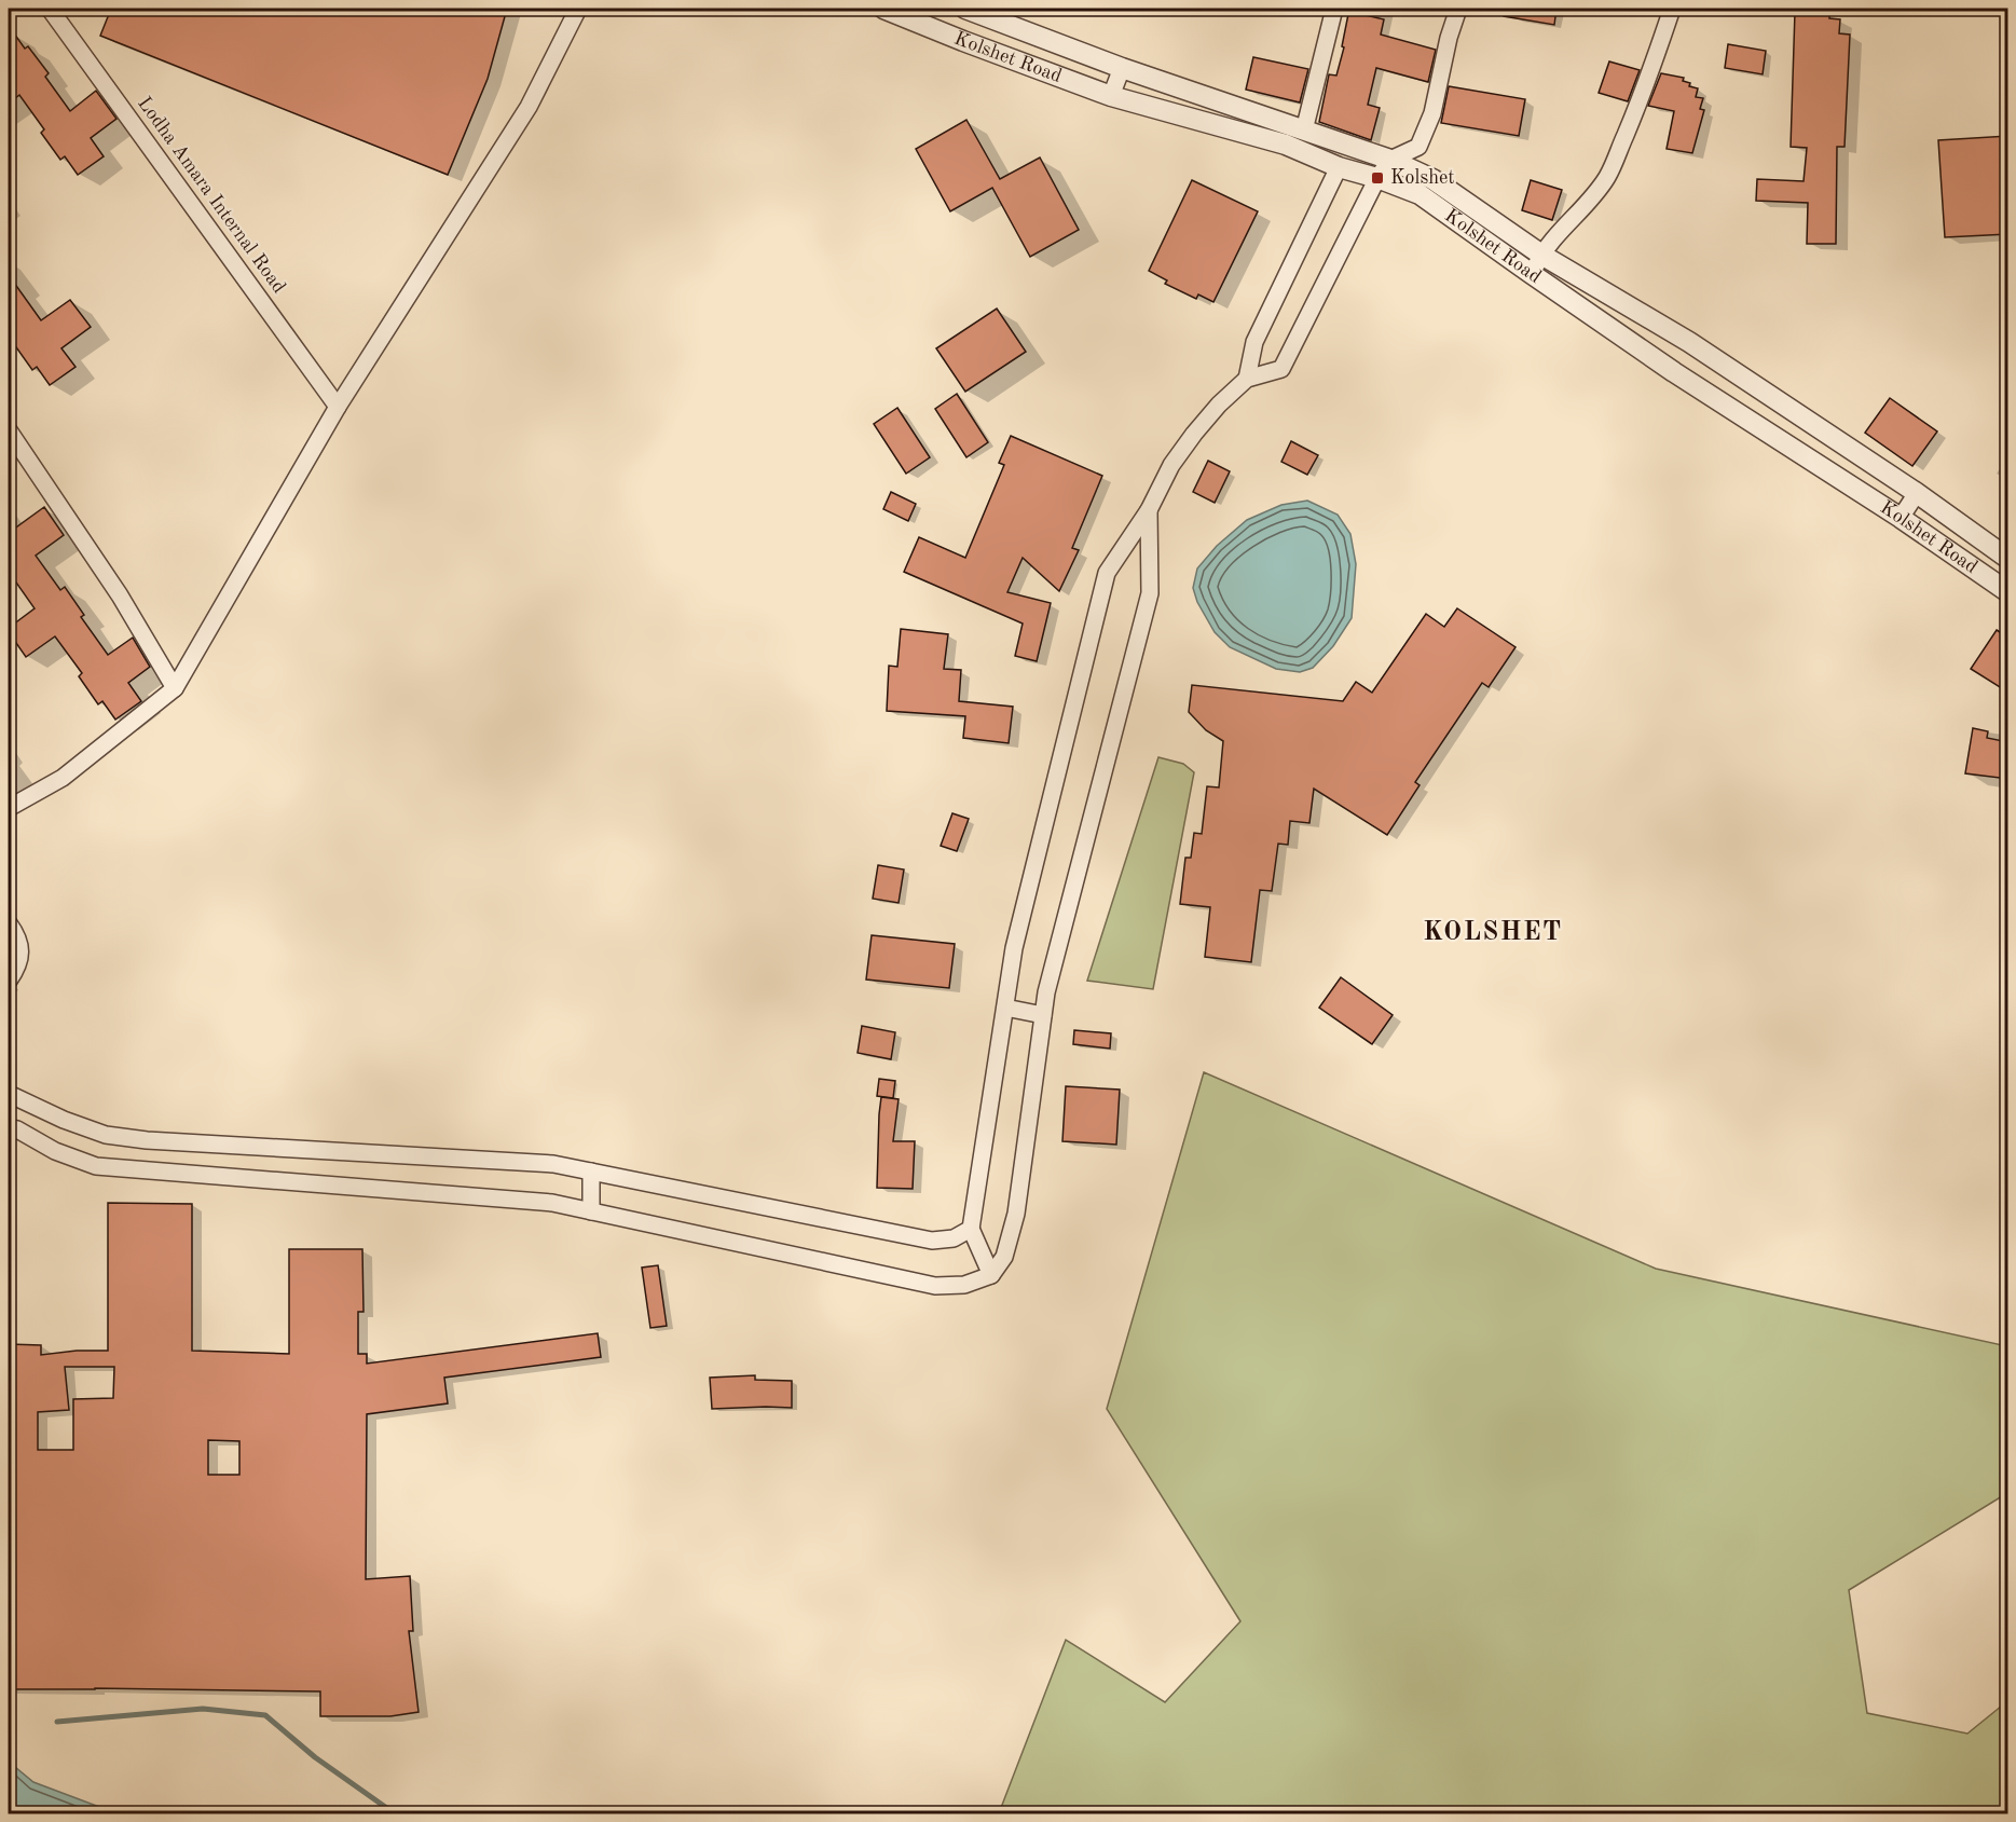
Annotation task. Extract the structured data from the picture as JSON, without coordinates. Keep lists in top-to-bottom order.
{
  "streets": {
    "street": ["Kolshet Road", "Lodha Amara Internal Road"]
  },
  "districts": ["KOLSHET"],
  "places": {
    "transit": ["Kolshet"]
  }
}
